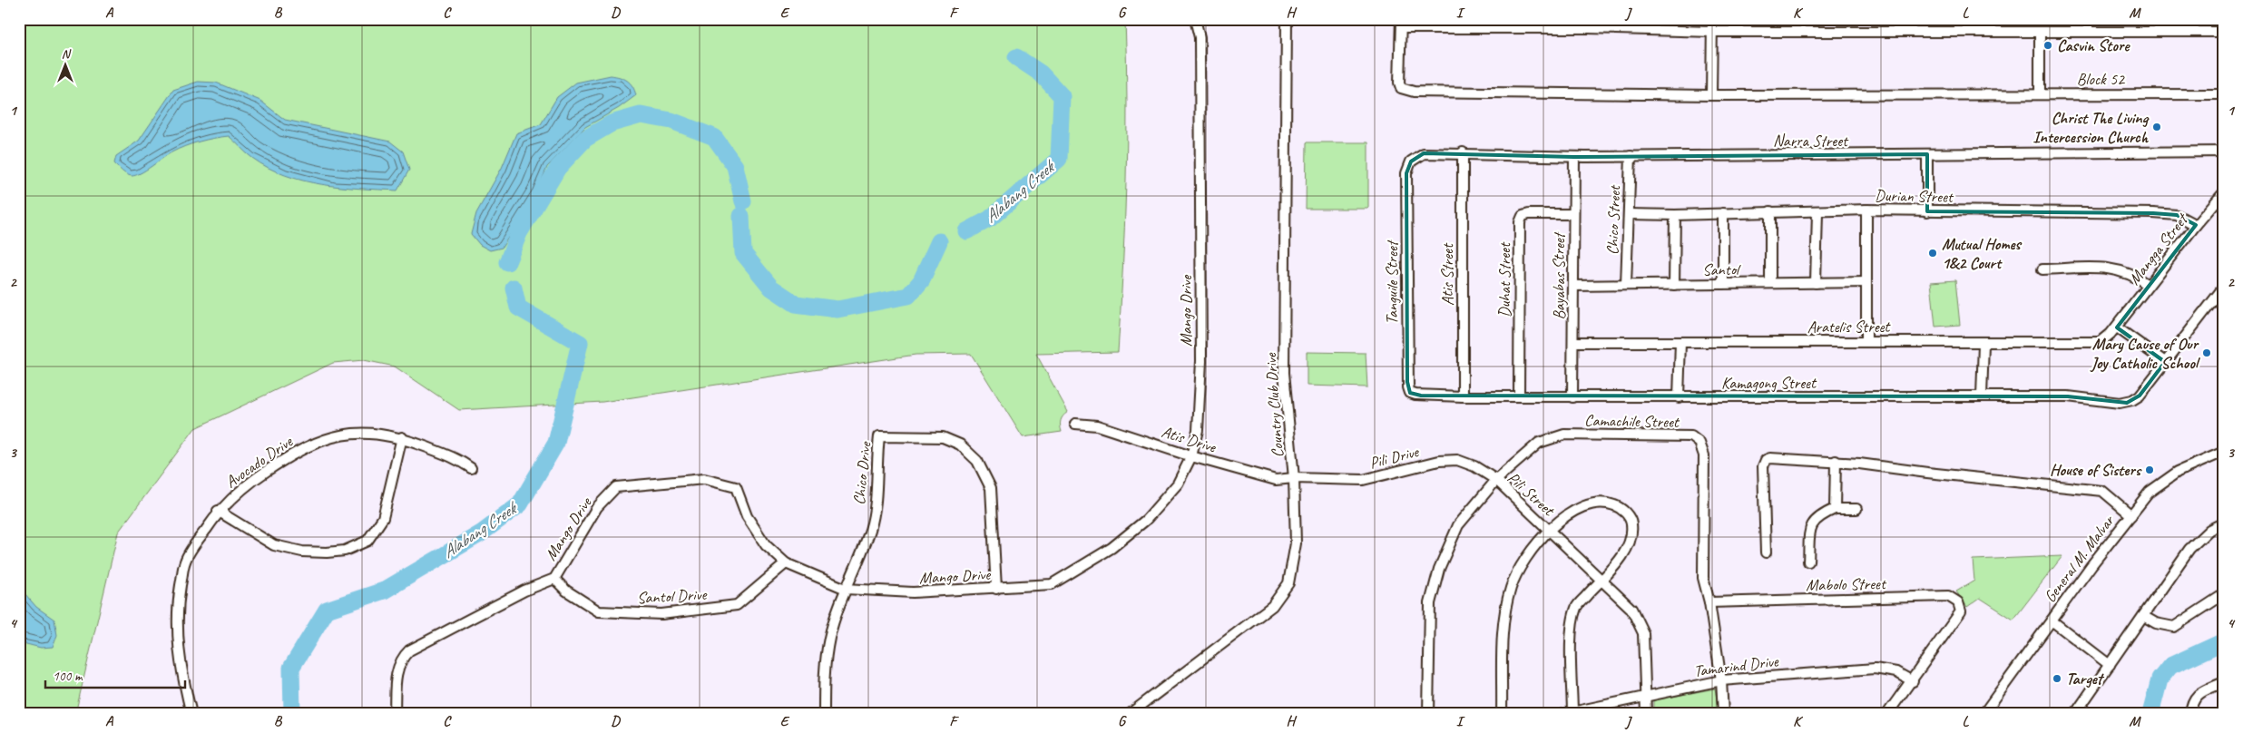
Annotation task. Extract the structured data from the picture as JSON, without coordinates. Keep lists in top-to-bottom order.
{
  "streets": {
    "street": [
      "Block 52",
      "Narra Street",
      "Durian Street",
      "Chico Street",
      "Mangga Street",
      "Santol",
      "Atis Street",
      "Bayabas Street",
      "Duhat Street",
      "Tanguile Street",
      "Mango Drive",
      "Aratelis Street",
      "Kamagong Street",
      "Country Club Drive",
      "Camachile Street",
      "Atis Drive",
      "Pili Drive",
      "Avocado Drive",
      "Chico Drive",
      "Pili Street",
      "General M. Malvar",
      "Mabolo Street",
      "Santol Drive",
      "Tamarind Drive"
    ]
  },
  "crossings": [
    ["Narra Street", "Chico Street"],
    ["Narra Street", "Atis Street"],
    ["Narra Street", "Bayabas Street"],
    ["Narra Street", "Tanguile Street"],
    ["Durian Street", "Chico Street"],
    ["Durian Street", "Mangga Street"],
    ["Chico Street", "Santol"],
    ["Mangga Street", "Aratelis Street"],
    ["Santol", "Bayabas Street"],
    ["Atis Street", "Kamagong Street"],
    ["Bayabas Street", "Duhat Street"],
    ["Bayabas Street", "Aratelis Street"],
    ["Bayabas Street", "Kamagong Street"],
    ["Duhat Street", "Kamagong Street"],
    ["Tanguile Street", "Kamagong Street"],
    ["Mango Drive", "Atis Drive"],
    ["Mango Drive", "Chico Drive"],
    ["Mango Drive", "Santol Drive"],
    ["Country Club Drive", "Atis Drive"],
    ["Country Club Drive", "Pili Drive"],
    ["Camachile Street", "Pili Drive"],
    ["Camachile Street", "Pili Street"],
    ["Camachile Street", "Mabolo Street"],
    ["Atis Drive", "Pili Drive"],
    ["Pili Drive", "Pili Street"],
    ["Pili Street", "Tamarind Drive"],
    ["Mabolo Street", "Tamarind Drive"]
  ],
  "water": ["Alabang Creek"],
  "places": [
    "Casvin Store",
    "Christ The Living Intercession Church",
    "Mutual Homes 1&2 Court",
    "Mary Cause of Our Joy Catholic School",
    "House of Sisters",
    "Target"
  ],
  "scale_bar": "100 m",
  "north": "top",
  "grid": {
    "columns": [
      "A",
      "B",
      "C",
      "D",
      "E",
      "F",
      "G",
      "H",
      "I",
      "J",
      "K",
      "L",
      "M"
    ],
    "rows": [
      "1",
      "2",
      "3",
      "4"
    ]
  }
}
